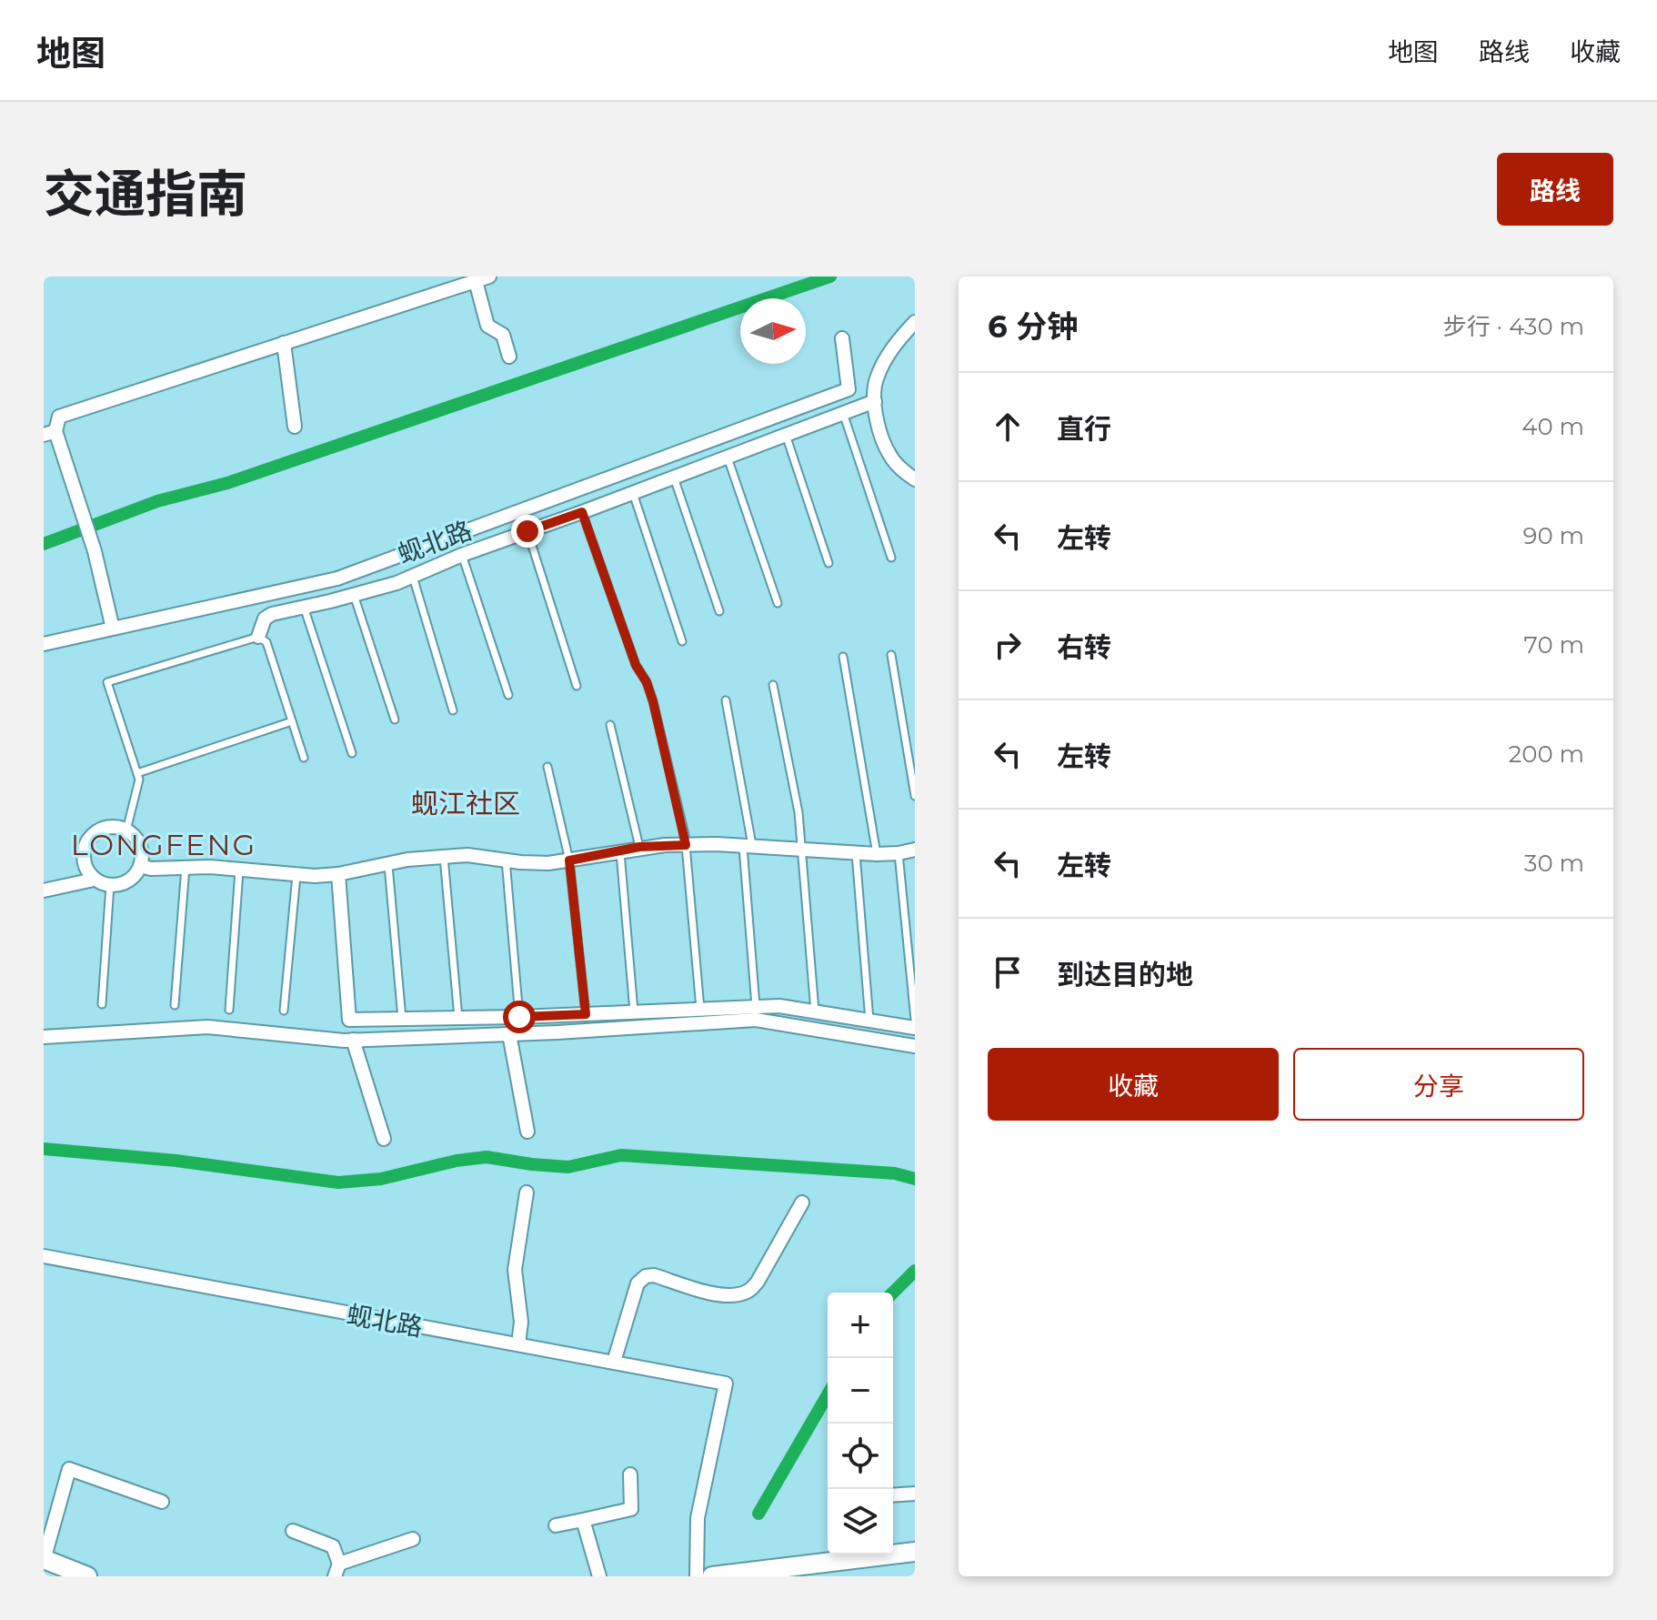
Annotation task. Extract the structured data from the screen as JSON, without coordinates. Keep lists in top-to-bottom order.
{
  "streets": {
    "street": ["蚬北路"]
  },
  "districts": ["蚬江社区", "LONGFENG"],
  "north": "right",
  "page": {
    "header": "地图",
    "nav": ["地图", "路线", "收藏"],
    "title": "交通指南",
    "buttons": [
      "路线",
      ["收藏", "分享"]
    ],
    "heading": ["6 分钟", "步行 · 430 m"],
    "list": [
      ["直行", "40 m"],
      ["左转", "90 m"],
      ["右转", "70 m"],
      ["左转", "200 m"],
      ["左转", "30 m"],
      "到达目的地"
    ],
    "map_buttons": ["+", "−"]
  }
}
